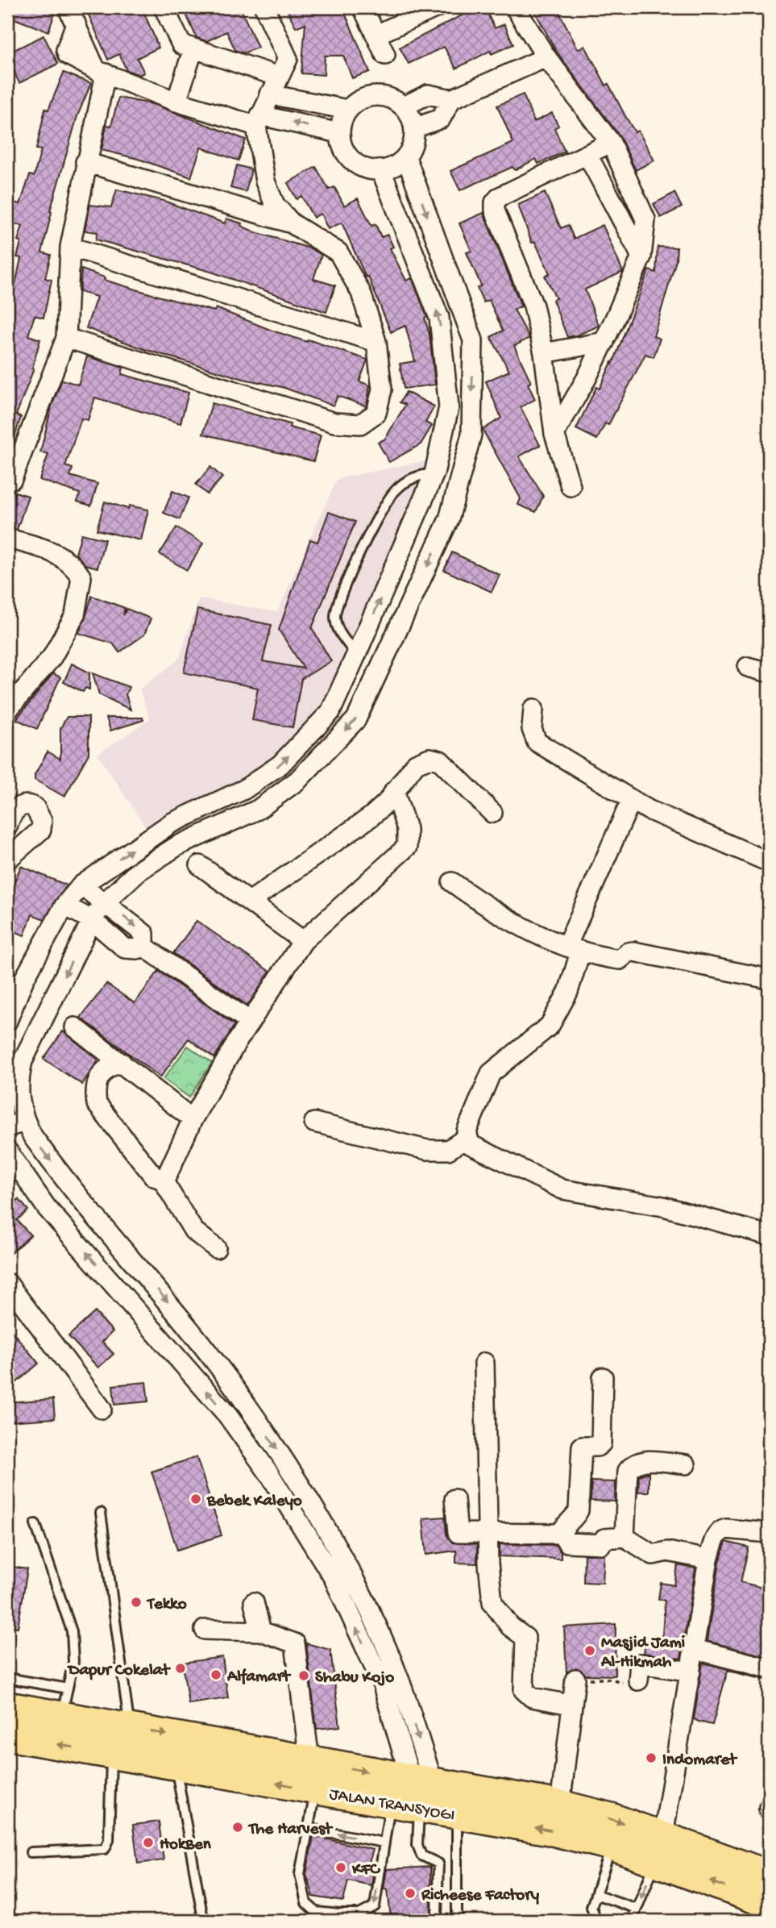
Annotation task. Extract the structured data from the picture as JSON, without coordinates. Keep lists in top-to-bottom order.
{
  "streets": {
    "highway": ["JALAN TRANSYOGI"]
  },
  "places": [
    "Bebek Kaleyo",
    "Tekko",
    "Masjid Jami Al-Hikmah",
    "Dapur Cokelat",
    "Alfamart",
    "Shabu Kojo",
    "Indomaret",
    "The Harvest",
    "HokBen",
    "KFC",
    "Richeese Factory"
  ]
}
